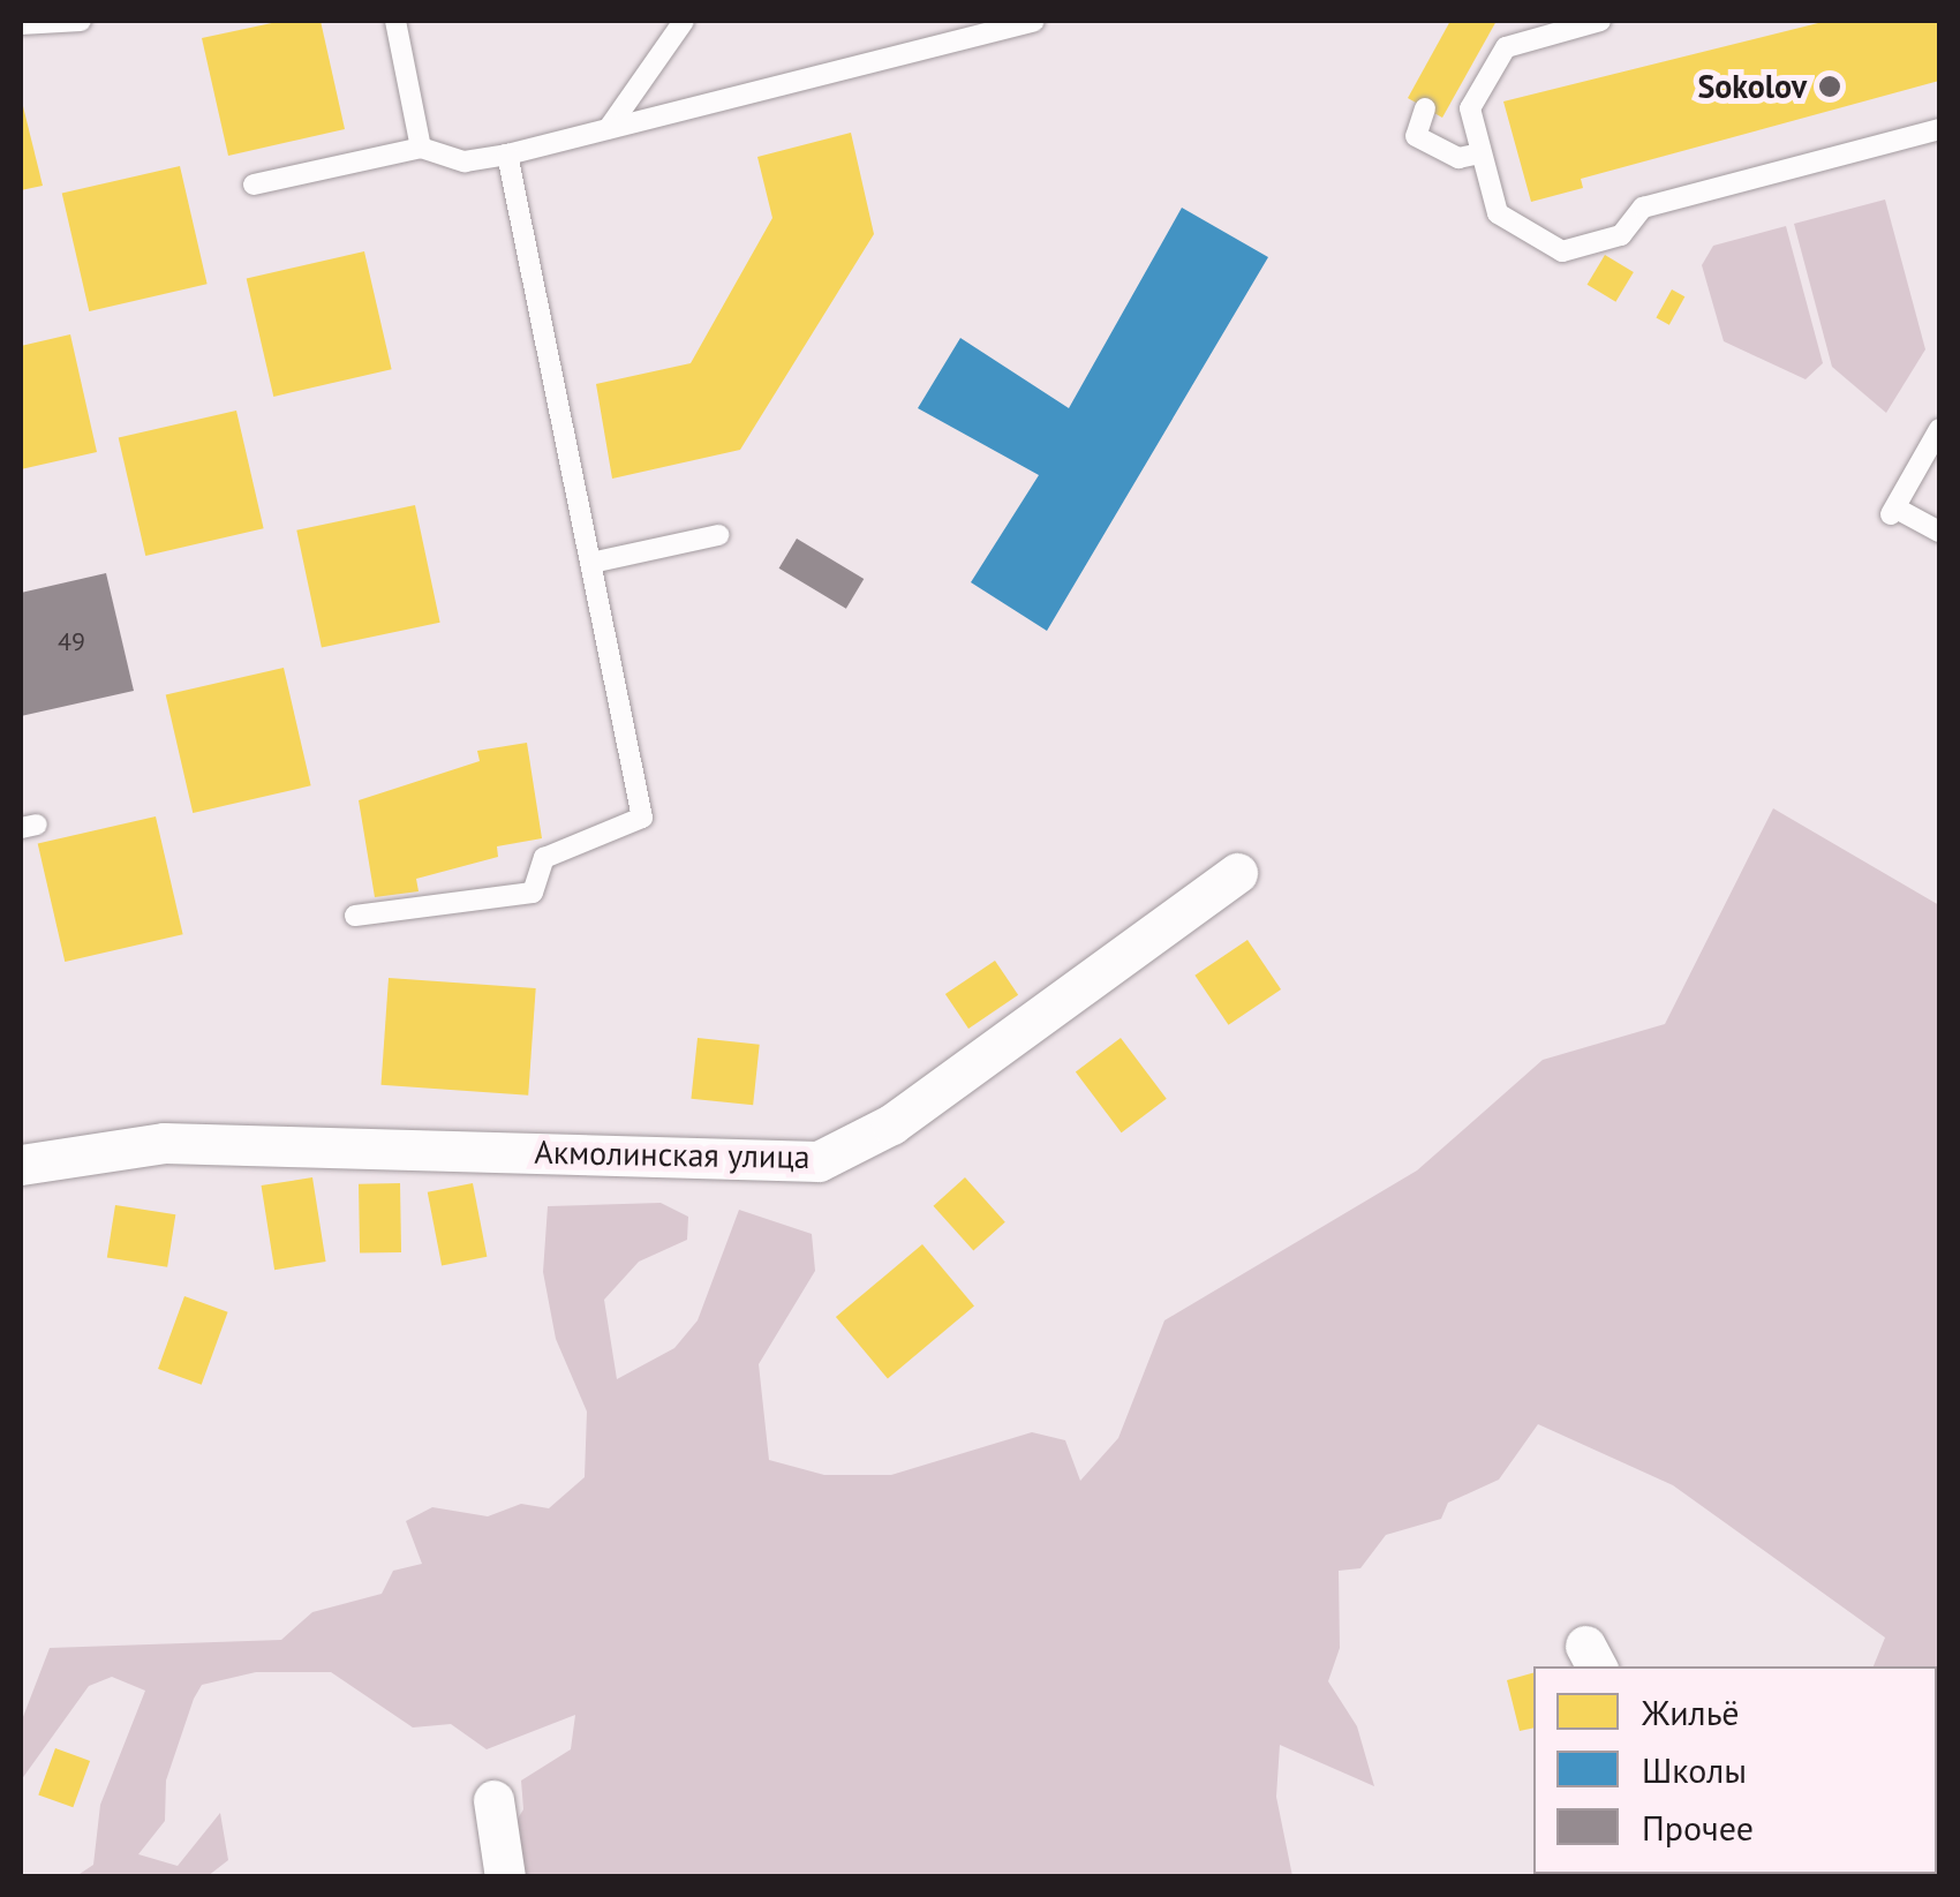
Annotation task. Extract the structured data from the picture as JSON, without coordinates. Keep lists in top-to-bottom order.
{
  "streets": {
    "street": ["Акмолинская улица"]
  },
  "places": ["Sokolov"],
  "house_numbers": ["49"],
  "legend": ["Жильё", "Школы", "Прочее"]
}
